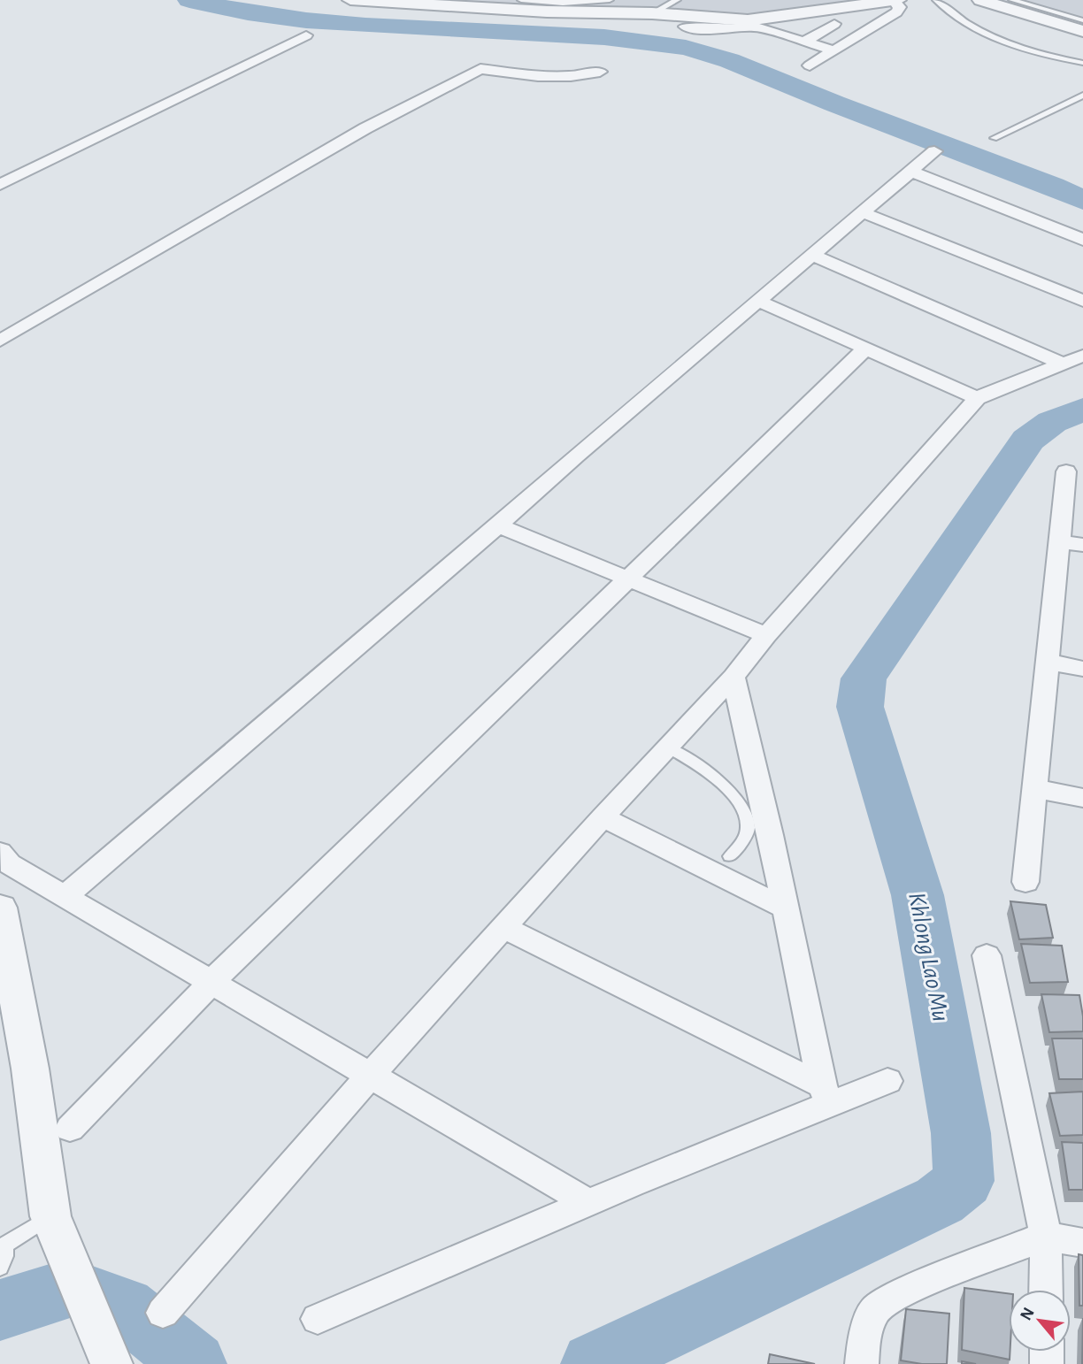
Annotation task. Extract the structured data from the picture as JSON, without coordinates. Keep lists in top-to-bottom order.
{
  "water": ["Khlong Lao Mu"],
  "north": "top left"
}
